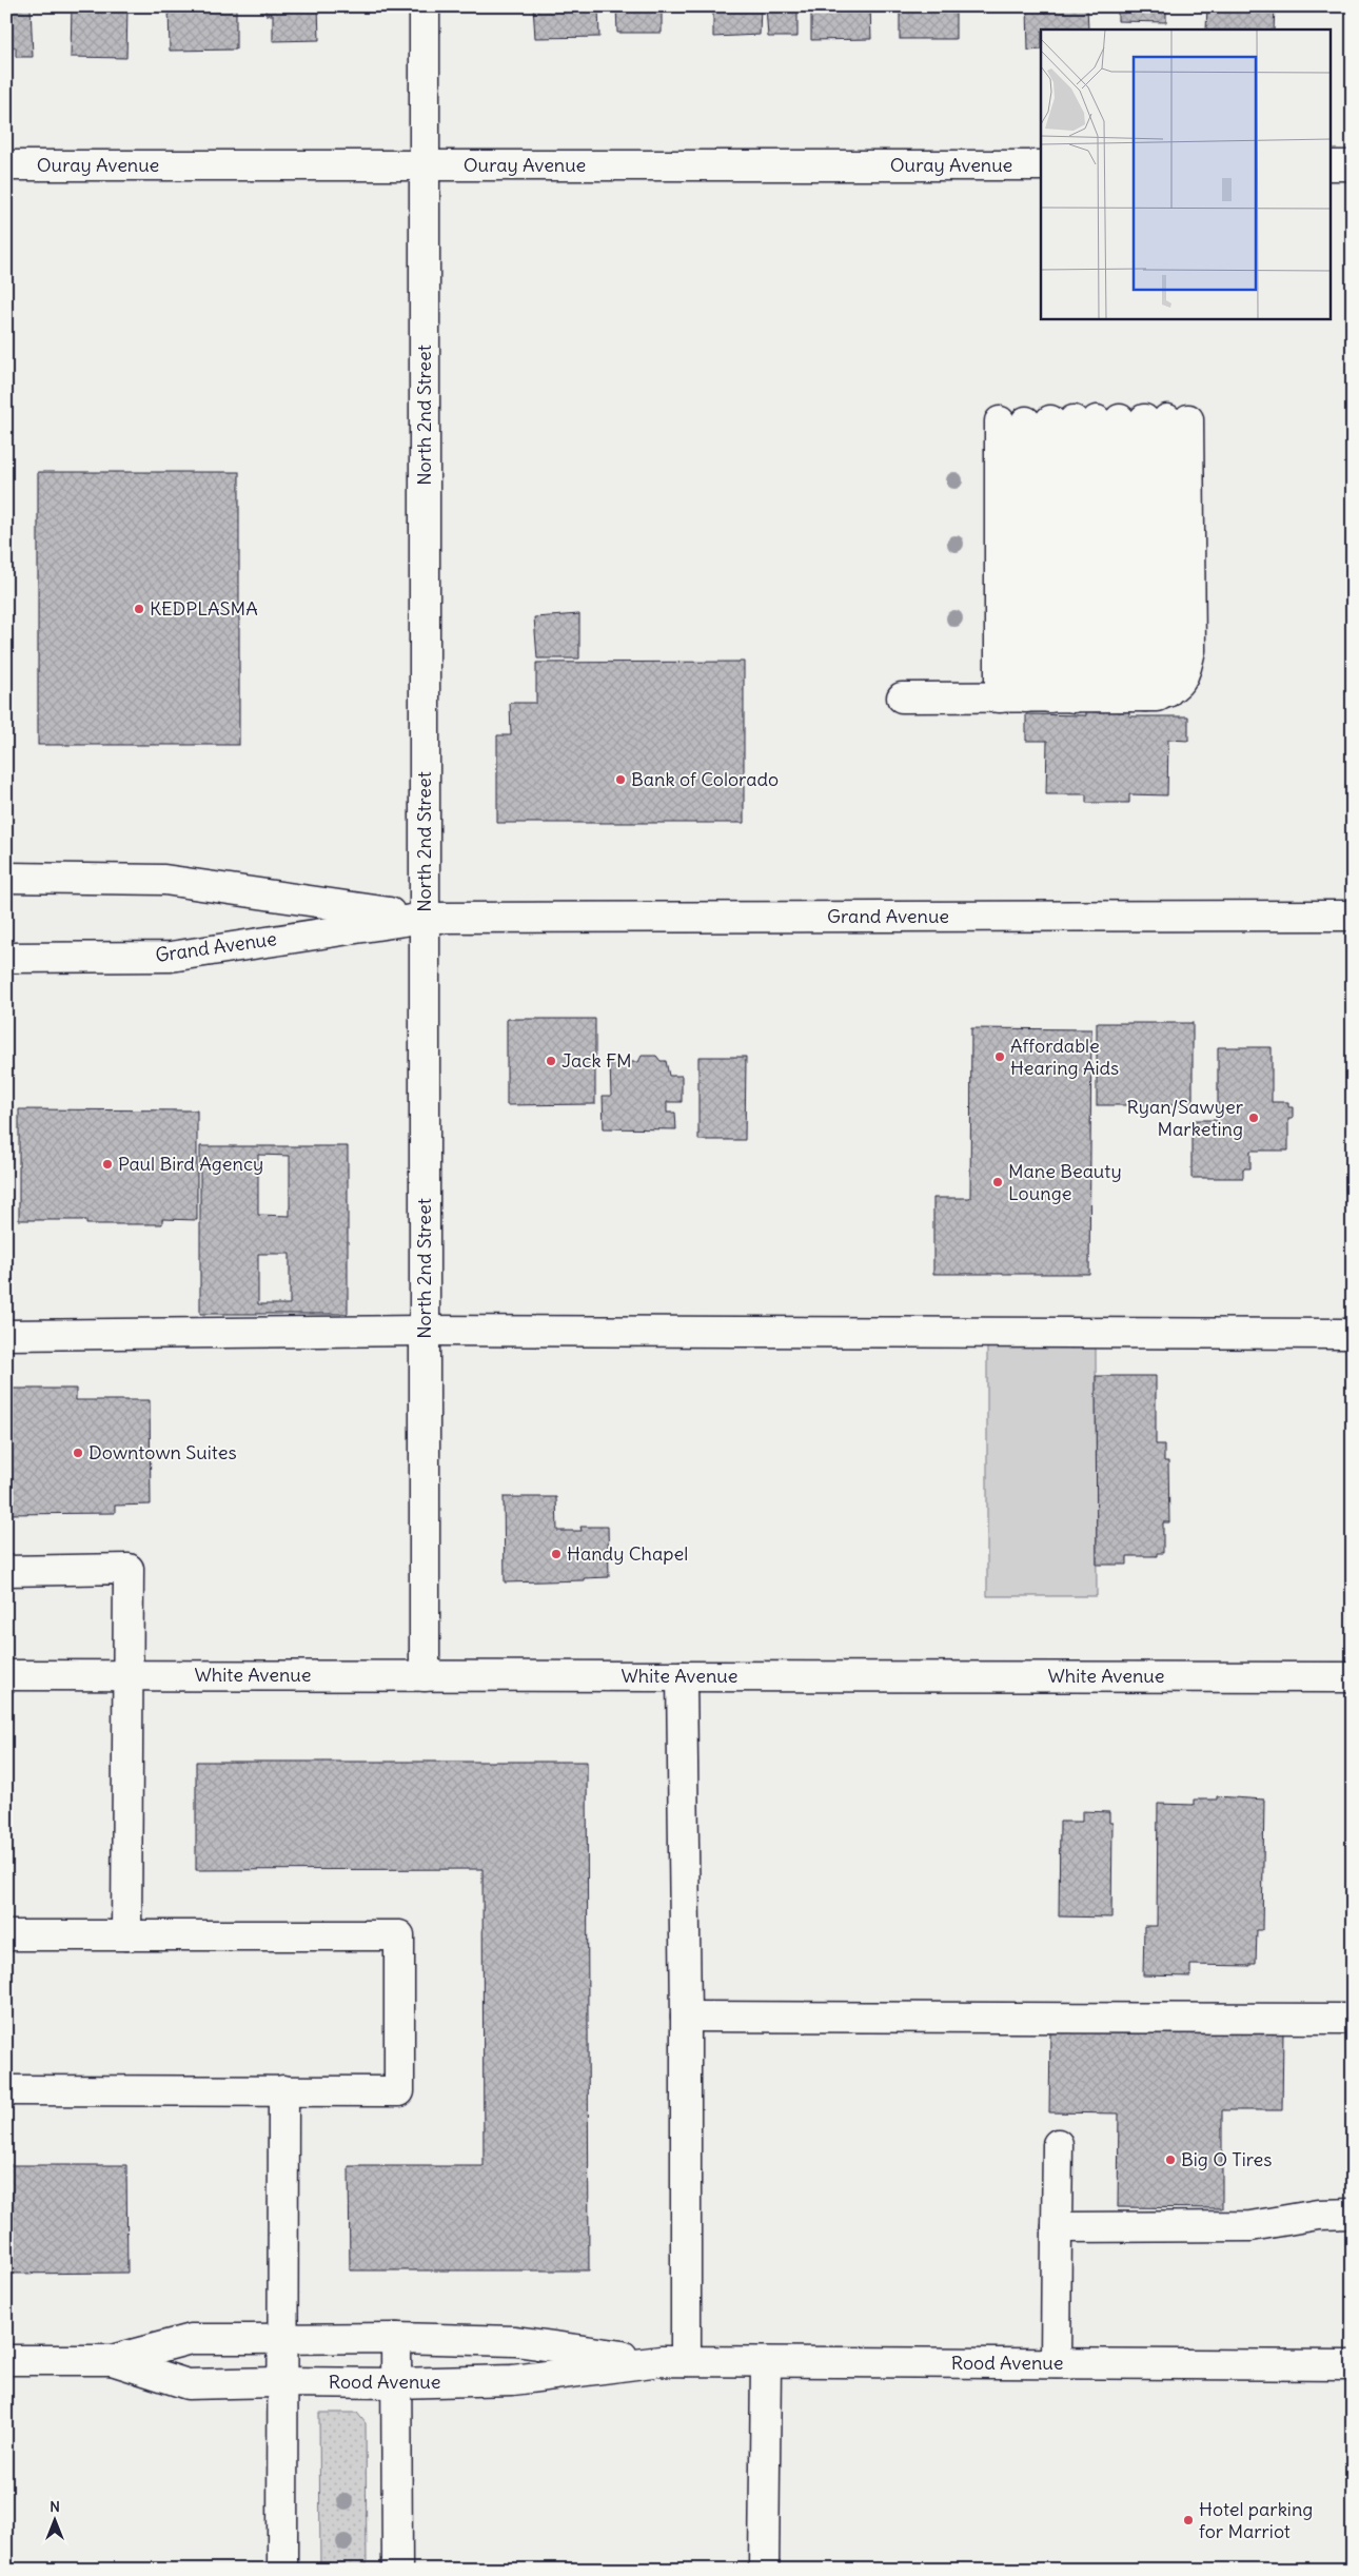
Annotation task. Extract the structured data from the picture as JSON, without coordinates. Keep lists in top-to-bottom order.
{
  "streets": {
    "street": [
      "Ouray Avenue",
      "North 2nd Street",
      "Grand Avenue",
      "White Avenue",
      "Rood Avenue"
    ]
  },
  "crossings": [
    ["Ouray Avenue", "North 2nd Street"],
    ["North 2nd Street", "Grand Avenue"],
    ["North 2nd Street", "White Avenue"]
  ],
  "places": [
    "KEDPLASMA",
    "Bank of Colorado",
    "Affordable Hearing Aids",
    "Jack FM",
    "Ryan/Sawyer Marketing",
    "Paul Bird Agency",
    "Mane Beauty Lounge",
    "Downtown Suites",
    "Handy Chapel",
    "Big O Tires",
    "Hotel parking for Marriot"
  ],
  "north": "top"
}
